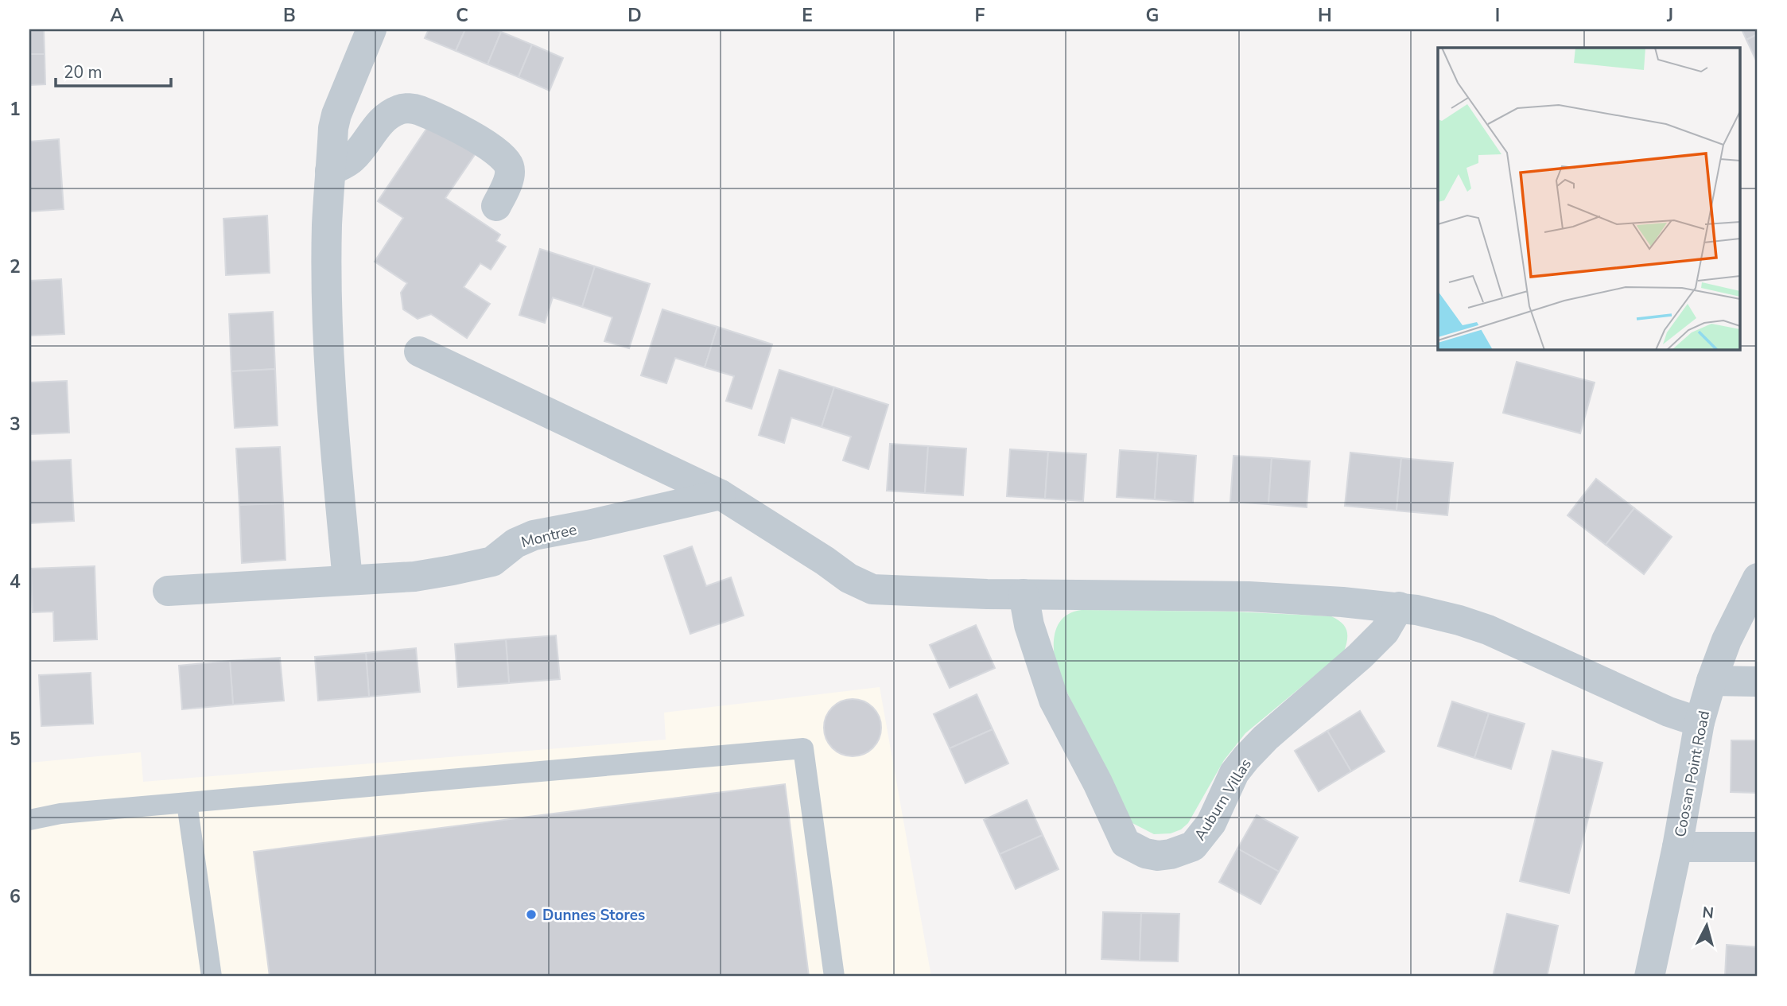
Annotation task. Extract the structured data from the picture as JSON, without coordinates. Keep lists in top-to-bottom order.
{
  "streets": {
    "street": ["Montree", "Coosan Point Road", "Auburn Villas"]
  },
  "places": ["Dunnes Stores"],
  "scale_bar": "20 m",
  "north": "top",
  "grid": {
    "columns": [
      "A",
      "B",
      "C",
      "D",
      "E",
      "F",
      "G",
      "H",
      "I",
      "J"
    ],
    "rows": [
      "1",
      "2",
      "3",
      "4",
      "5",
      "6"
    ]
  }
}
